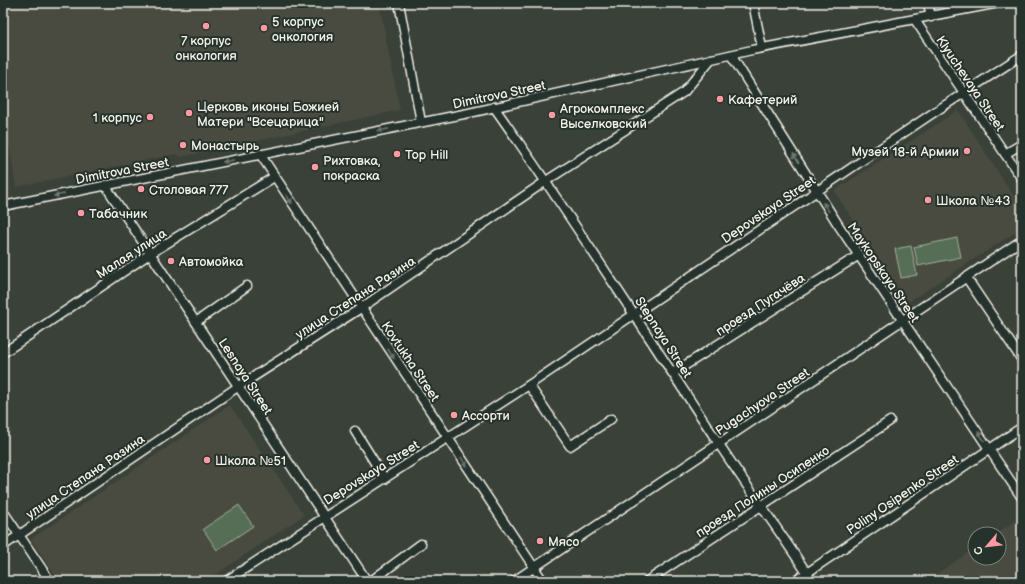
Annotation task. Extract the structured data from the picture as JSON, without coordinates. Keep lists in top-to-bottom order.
{
  "streets": {
    "street": [
      "Klyuchevaya Street",
      "Dimitrova Street",
      "Depovskaya Street",
      "Малая улица",
      "Maykopskaya Street",
      "улица Степана Разина",
      "проезд Пугачёва",
      "Stepnaya Street",
      "Kovtukha Street",
      "Lesnaya Street",
      "Pugachyova Street",
      "проезд Полины Осипенко",
      "Poliny Osipenko Street"
    ]
  },
  "crossings": [
    ["Klyuchevaya Street", "Dimitrova Street"],
    ["Klyuchevaya Street", "Depovskaya Street"],
    ["Dimitrova Street", "Maykopskaya Street"],
    ["Dimitrova Street", "улица Степана Разина"],
    ["Dimitrova Street", "Stepnaya Street"],
    ["Dimitrova Street", "Kovtukha Street"],
    ["Dimitrova Street", "Lesnaya Street"],
    ["Depovskaya Street", "Maykopskaya Street"],
    ["Depovskaya Street", "Stepnaya Street"],
    ["Depovskaya Street", "Kovtukha Street"],
    ["Depovskaya Street", "Lesnaya Street"],
    ["Малая улица", "Kovtukha Street"],
    ["Малая улица", "Lesnaya Street"],
    ["Maykopskaya Street", "проезд Пугачёва"],
    ["Maykopskaya Street", "Pugachyova Street"],
    ["Maykopskaya Street", "Poliny Osipenko Street"],
    ["улица Степана Разина", "Stepnaya Street"],
    ["улица Степана Разина", "Kovtukha Street"],
    ["улица Степана Разина", "Lesnaya Street"],
    ["проезд Пугачёва", "Stepnaya Street"],
    ["Stepnaya Street", "Pugachyova Street"],
    ["Stepnaya Street", "проезд Полины Осипенко"],
    ["Stepnaya Street", "Poliny Osipenko Street"],
    ["Kovtukha Street", "Pugachyova Street"]
  ],
  "one_way": ["Dimitrova Street", "Maykopskaya Street", "Kovtukha Street"],
  "places": [
    "7 корпус онкология",
    "5 корпус онкология",
    "Кафетерий",
    "Церковь иконы Божией Матери \"Всецарица\"",
    "Агрокомплекс Выселковский",
    "1 корпус",
    "Монастырь",
    "Музей 18-й Армии",
    "Top Hill",
    "Рихтовка, покраска",
    "Столовая 777",
    "Школа №43",
    "Табачник",
    "Автомойка",
    "Ассорти",
    "Школа №51",
    "Мясо"
  ],
  "north": "bottom left"
}
